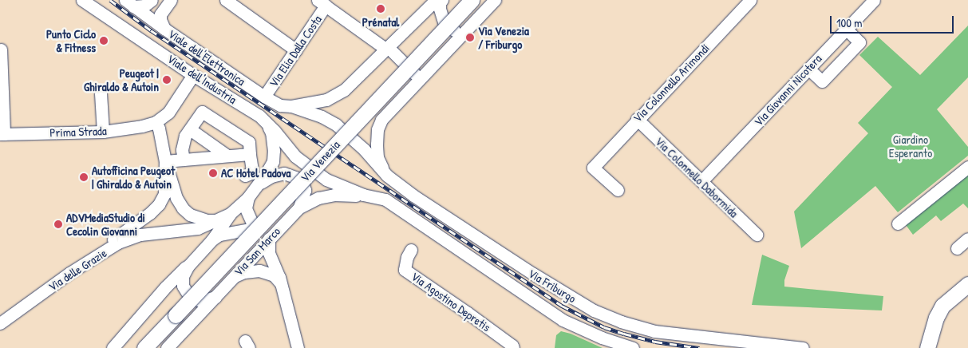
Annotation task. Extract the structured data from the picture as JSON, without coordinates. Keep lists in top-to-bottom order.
{
  "streets": {
    "main road": ["Via Venezia"],
    "street": [
      "Via Elia Dalla Costa",
      "Viale dell'Elettronica",
      "Viale dell'Industria",
      "Via Colonnello Arimondi",
      "Via Giovanni Nicotera",
      "Prima Strada",
      "Via Colonnello Dabormida",
      "Via San Marco",
      "Via delle Grazie",
      "Via Friburgo",
      "Via Agostino Depretis"
    ]
  },
  "crossings": [
    ["Via Elia Dalla Costa", "Viale dell'Elettronica"],
    ["Viale dell'Elettronica", "Via Friburgo"],
    ["Viale dell'Industria", "Prima Strada"],
    ["Viale dell'Industria", "Via San Marco"],
    ["Viale dell'Industria", "Via Friburgo"],
    ["Via Colonnello Arimondi", "Via Colonnello Dabormida"],
    ["Via Giovanni Nicotera", "Via Colonnello Dabormida"],
    ["Via San Marco", "Via delle Grazie"],
    ["Via San Marco", "Via Friburgo"]
  ],
  "parks": ["Giardino Esperanto"],
  "places": [
    "Prénatal",
    "Via Venezia / Friburgo",
    "Punto Ciclo & Fitness",
    "Peugeot | Ghiraldo & Autoin",
    "AC Hotel Padova",
    "Autofficina Peugeot | Ghiraldo & Autoin",
    "ADVMediaStudio di Cecolin Giovanni"
  ],
  "scale_bar": "100 m"
}
